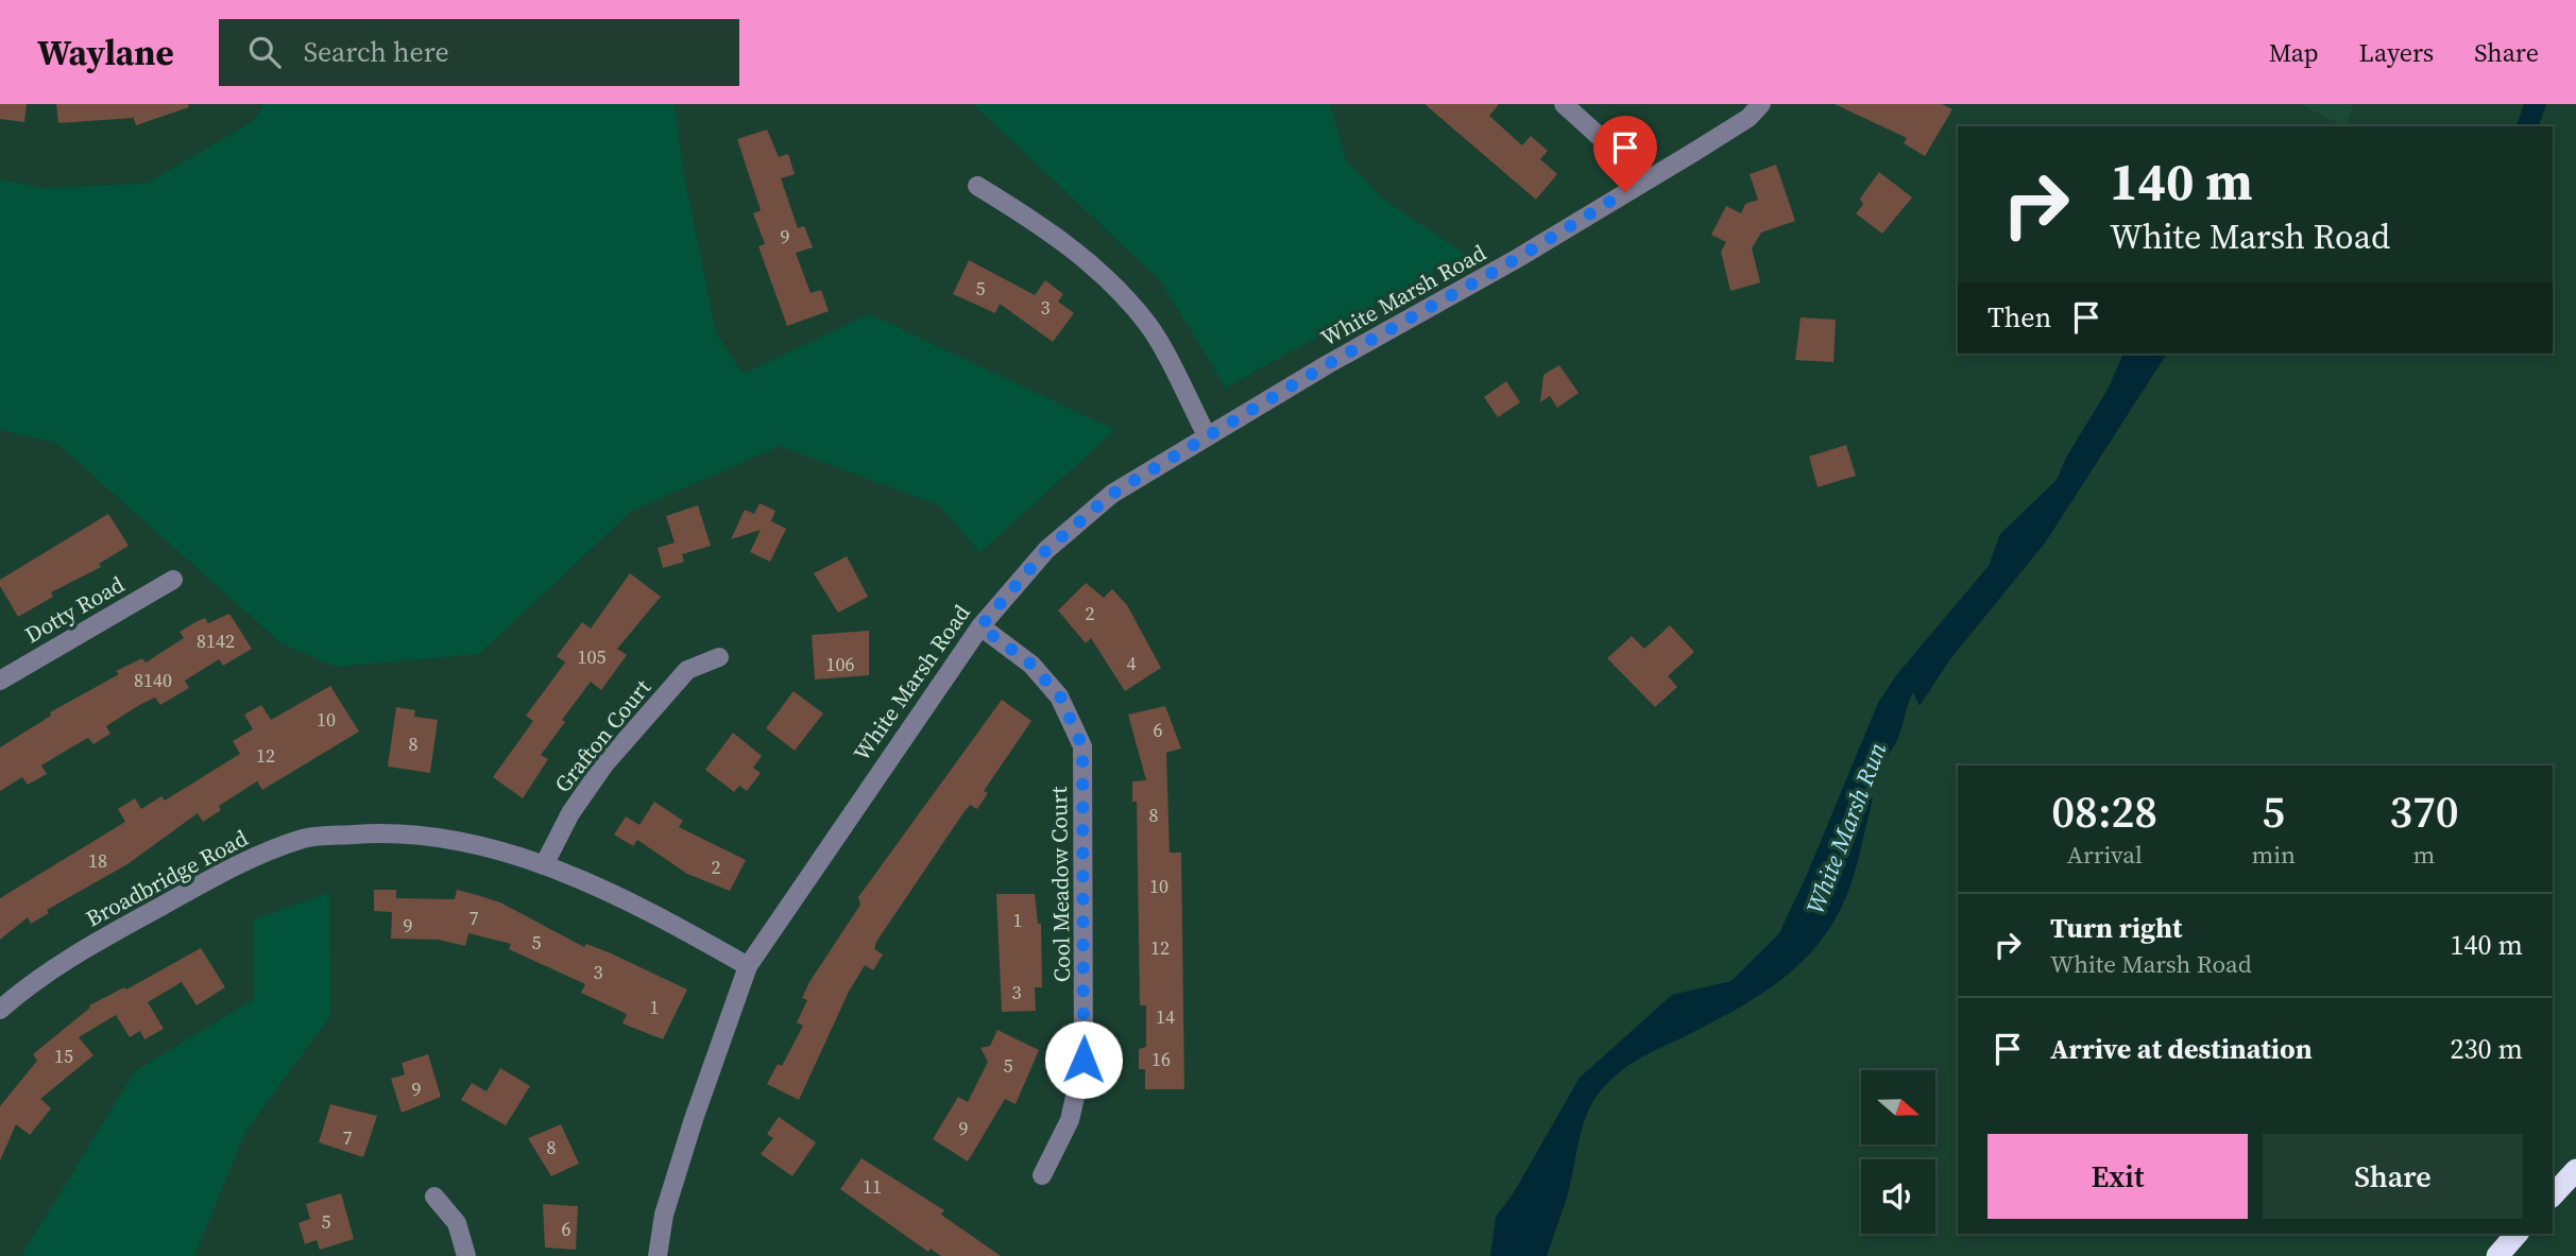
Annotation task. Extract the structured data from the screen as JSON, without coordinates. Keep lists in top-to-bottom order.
{
  "streets": {
    "street": [
      "White Marsh Road",
      "Dotty Road",
      "Grafton Court",
      "Broadbridge Road",
      "Cool Meadow Court"
    ]
  },
  "crossings": [
    ["White Marsh Road", "Broadbridge Road"],
    ["White Marsh Road", "Cool Meadow Court"],
    ["Grafton Court", "Broadbridge Road"]
  ],
  "water": ["White Marsh Run"],
  "house_numbers": [
    "9",
    "5",
    "3",
    "2",
    "8142",
    "105",
    "4",
    "106",
    "8140",
    "10",
    "6",
    "8",
    "12",
    "8",
    "18",
    "2",
    "10",
    "7",
    "1",
    "9",
    "5",
    "12",
    "3",
    "3",
    "1",
    "14",
    "15",
    "16",
    "5",
    "9",
    "9",
    "7",
    "8",
    "11",
    "5",
    "6"
  ],
  "north": "right",
  "page": {
    "header": "Waylane",
    "search": "Search here",
    "nav": ["Map", "Layers", "Share"],
    "turn": ["140 m", "White Marsh Road"],
    "then": "Then",
    "eta": [
      "08:28",
      "Arrival",
      "5",
      "min",
      "370",
      "m"
    ],
    "list": [
      {
        "name": "Turn right",
        "note": "White Marsh Road",
        "value": "140 m"
      },
      {
        "name": "Arrive at destination",
        "value": "230 m"
      }
    ],
    "buttons": ["Exit", "Share"]
  }
}
